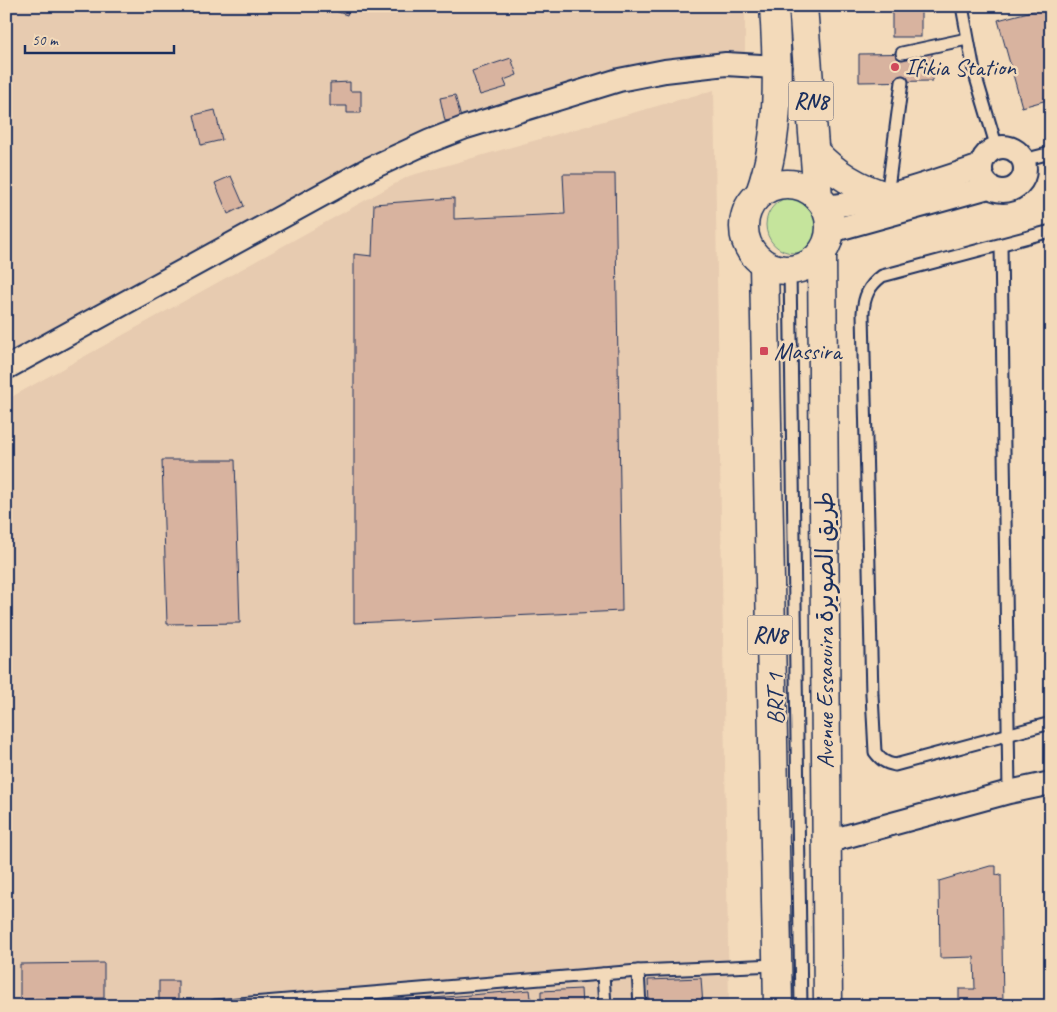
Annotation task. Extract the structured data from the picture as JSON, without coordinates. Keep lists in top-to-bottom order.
{
  "streets": {
    "main road": ["RN8", "Avenue Essaouira طريق الصويرة"],
    "lane": ["BRT 1"]
  },
  "crossings": [
    ["RN8", "Avenue Essaouira طريق الصويرة"],
    ["RN8", "BRT 1"],
    ["Avenue Essaouira طريق الصويرة", "BRT 1"]
  ],
  "places": {
    "other": ["Ifikia Station"],
    "transit": ["Massira"]
  },
  "scale_bar": "50 m"
}
